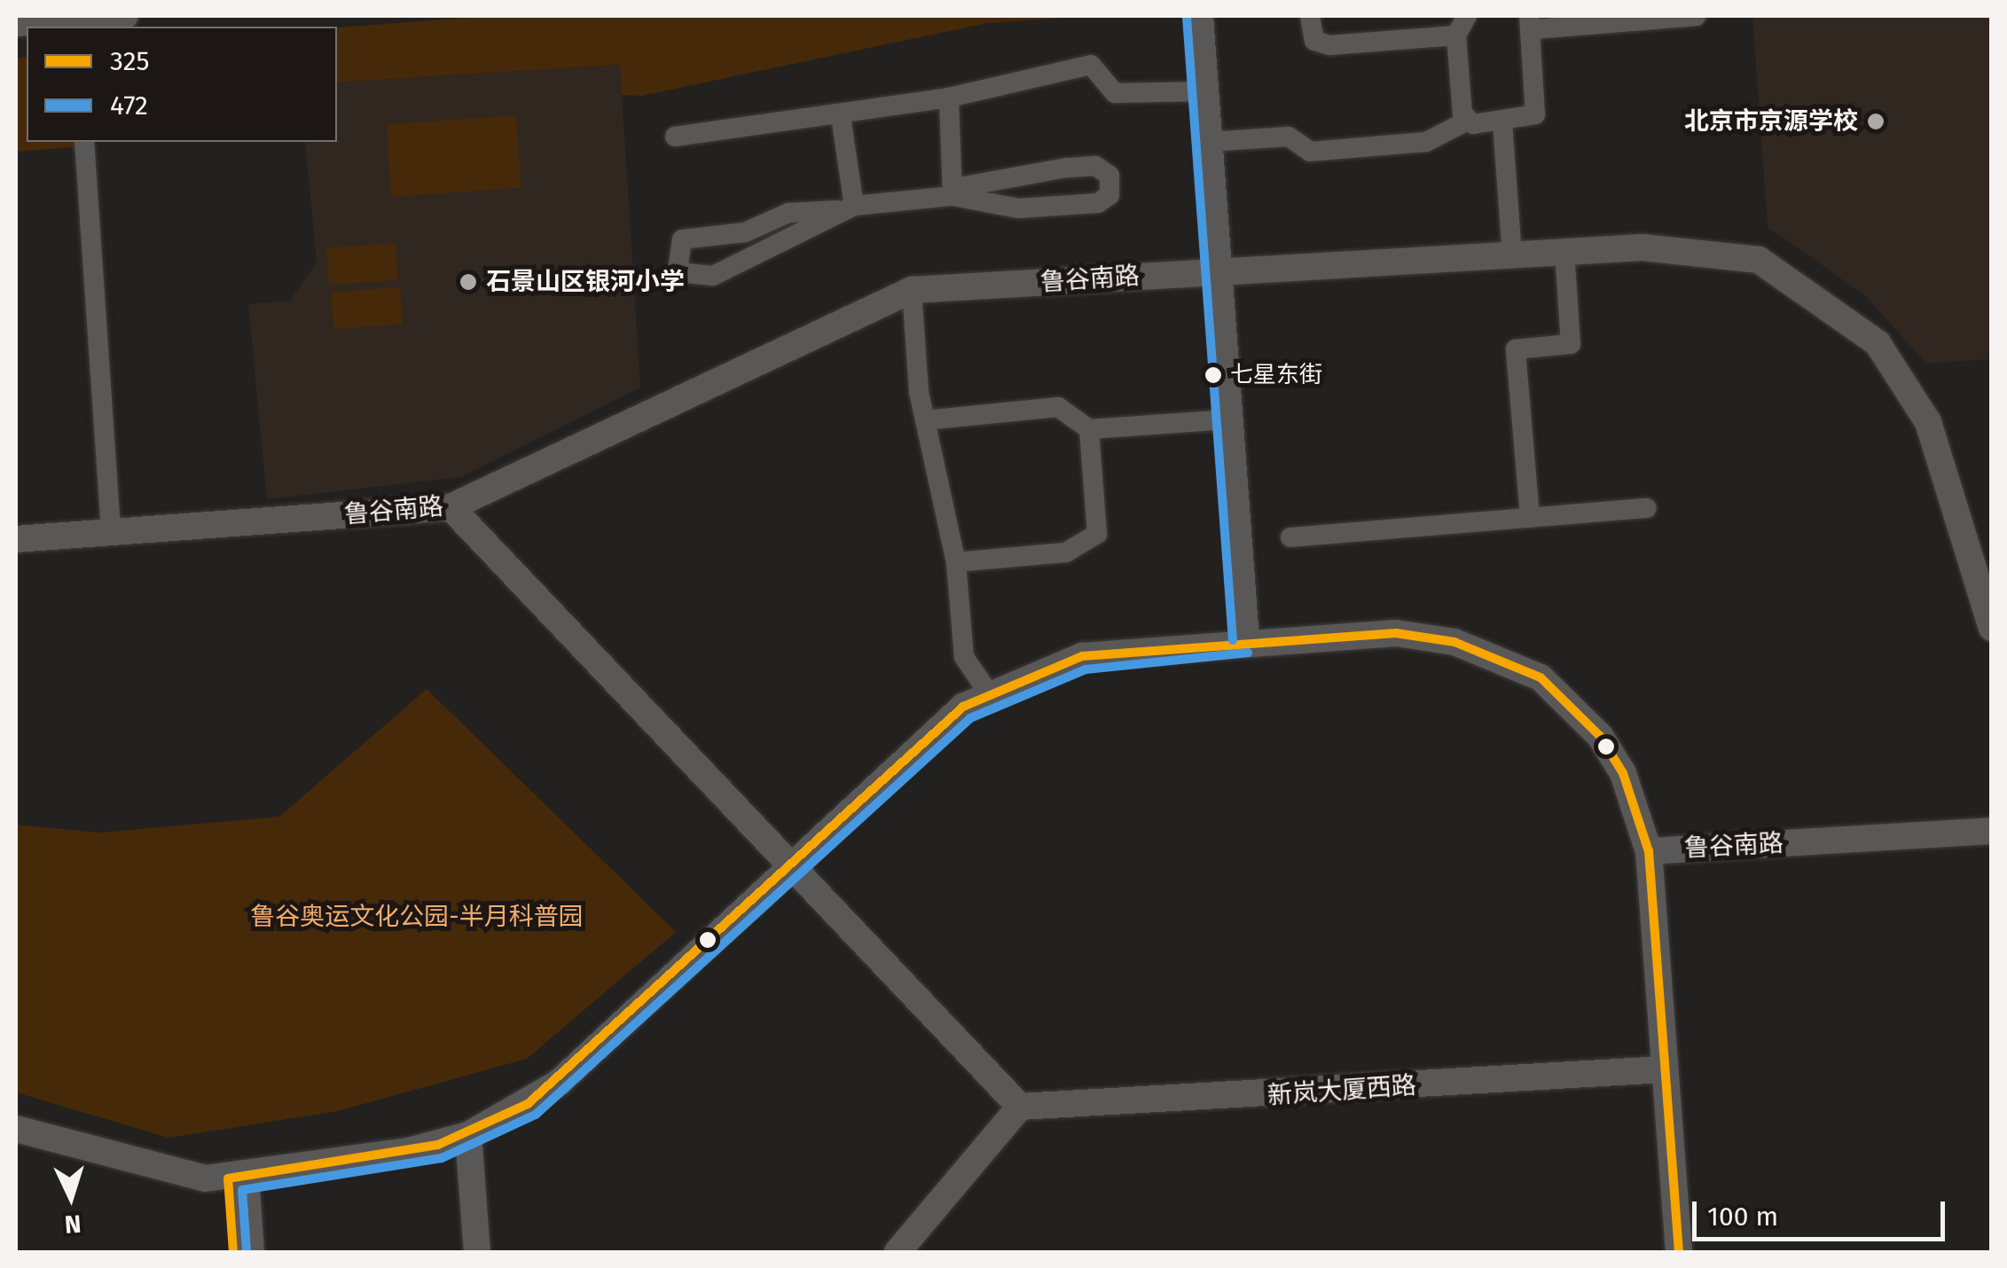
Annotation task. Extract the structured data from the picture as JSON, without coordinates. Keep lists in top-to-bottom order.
{
  "streets": {
    "street": ["鲁谷南路", "新岚大厦西路"]
  },
  "parks": ["鲁谷奥运文化公园-半月科普园"],
  "places": ["北京市京源学校", "石景山区银河小学", "七星东街"],
  "lines": ["transit line 472", "transit line 325"],
  "legend": ["325", "472"],
  "scale_bar": "100 m",
  "north": "bottom"
}
